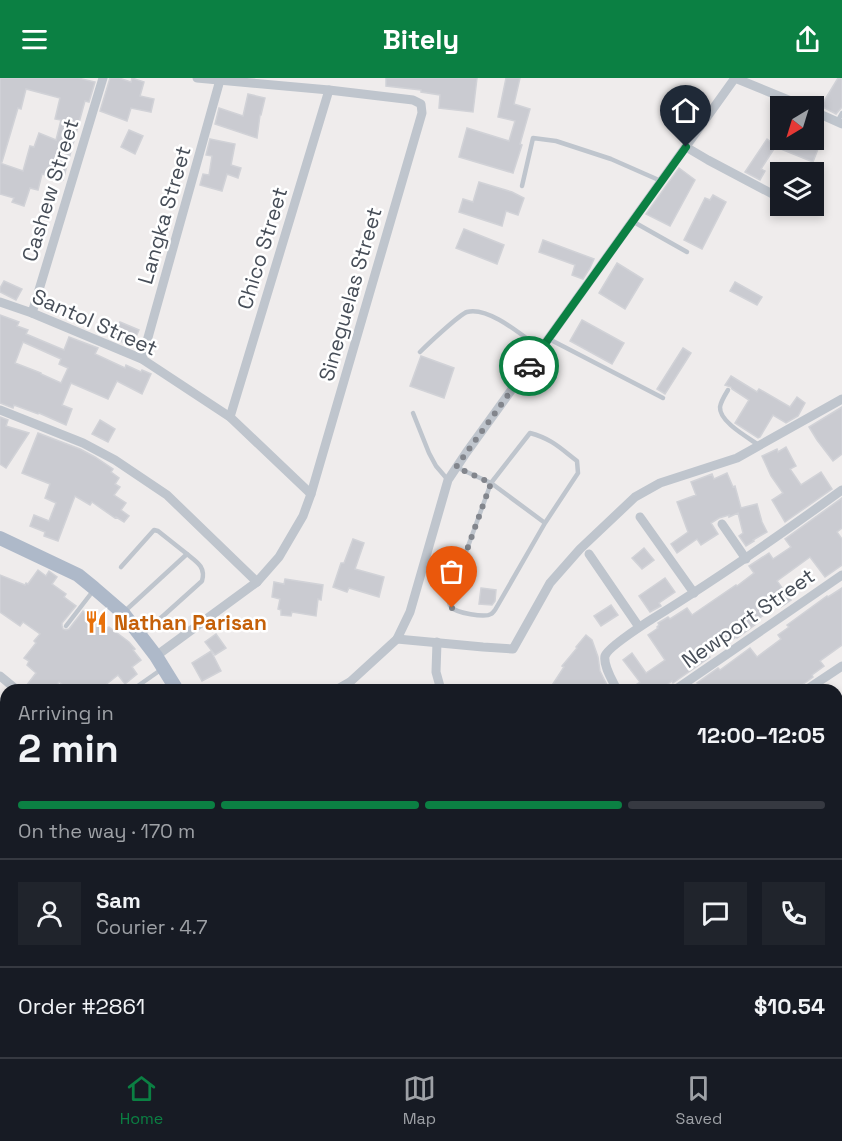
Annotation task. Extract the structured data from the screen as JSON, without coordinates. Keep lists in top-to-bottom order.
{
  "streets": {
    "street": [
      "Cashew Street",
      "Langka Street",
      "Chico Street",
      "Sineguelas Street",
      "Santol Street",
      "Newport Street"
    ]
  },
  "crossings": [
    ["Cashew Street", "Santol Street"],
    ["Langka Street", "Santol Street"],
    ["Chico Street", "Sineguelas Street"],
    ["Chico Street", "Santol Street"],
    ["Sineguelas Street", "Santol Street"]
  ],
  "places": {
    "restaurant": ["Nathan Parisan"]
  },
  "north": "bottom left",
  "page": {
    "header": "Bitely",
    "heading": ["2 min", "Arriving in", "12:00–12:05"],
    "panel": [
      "Sam",
      "Courier · 4.7",
      "Order #2861",
      "$10.54"
    ],
    "bar": "On the way · 170 m",
    "tabs": ["Home", "Map", "Saved"]
  }
}
